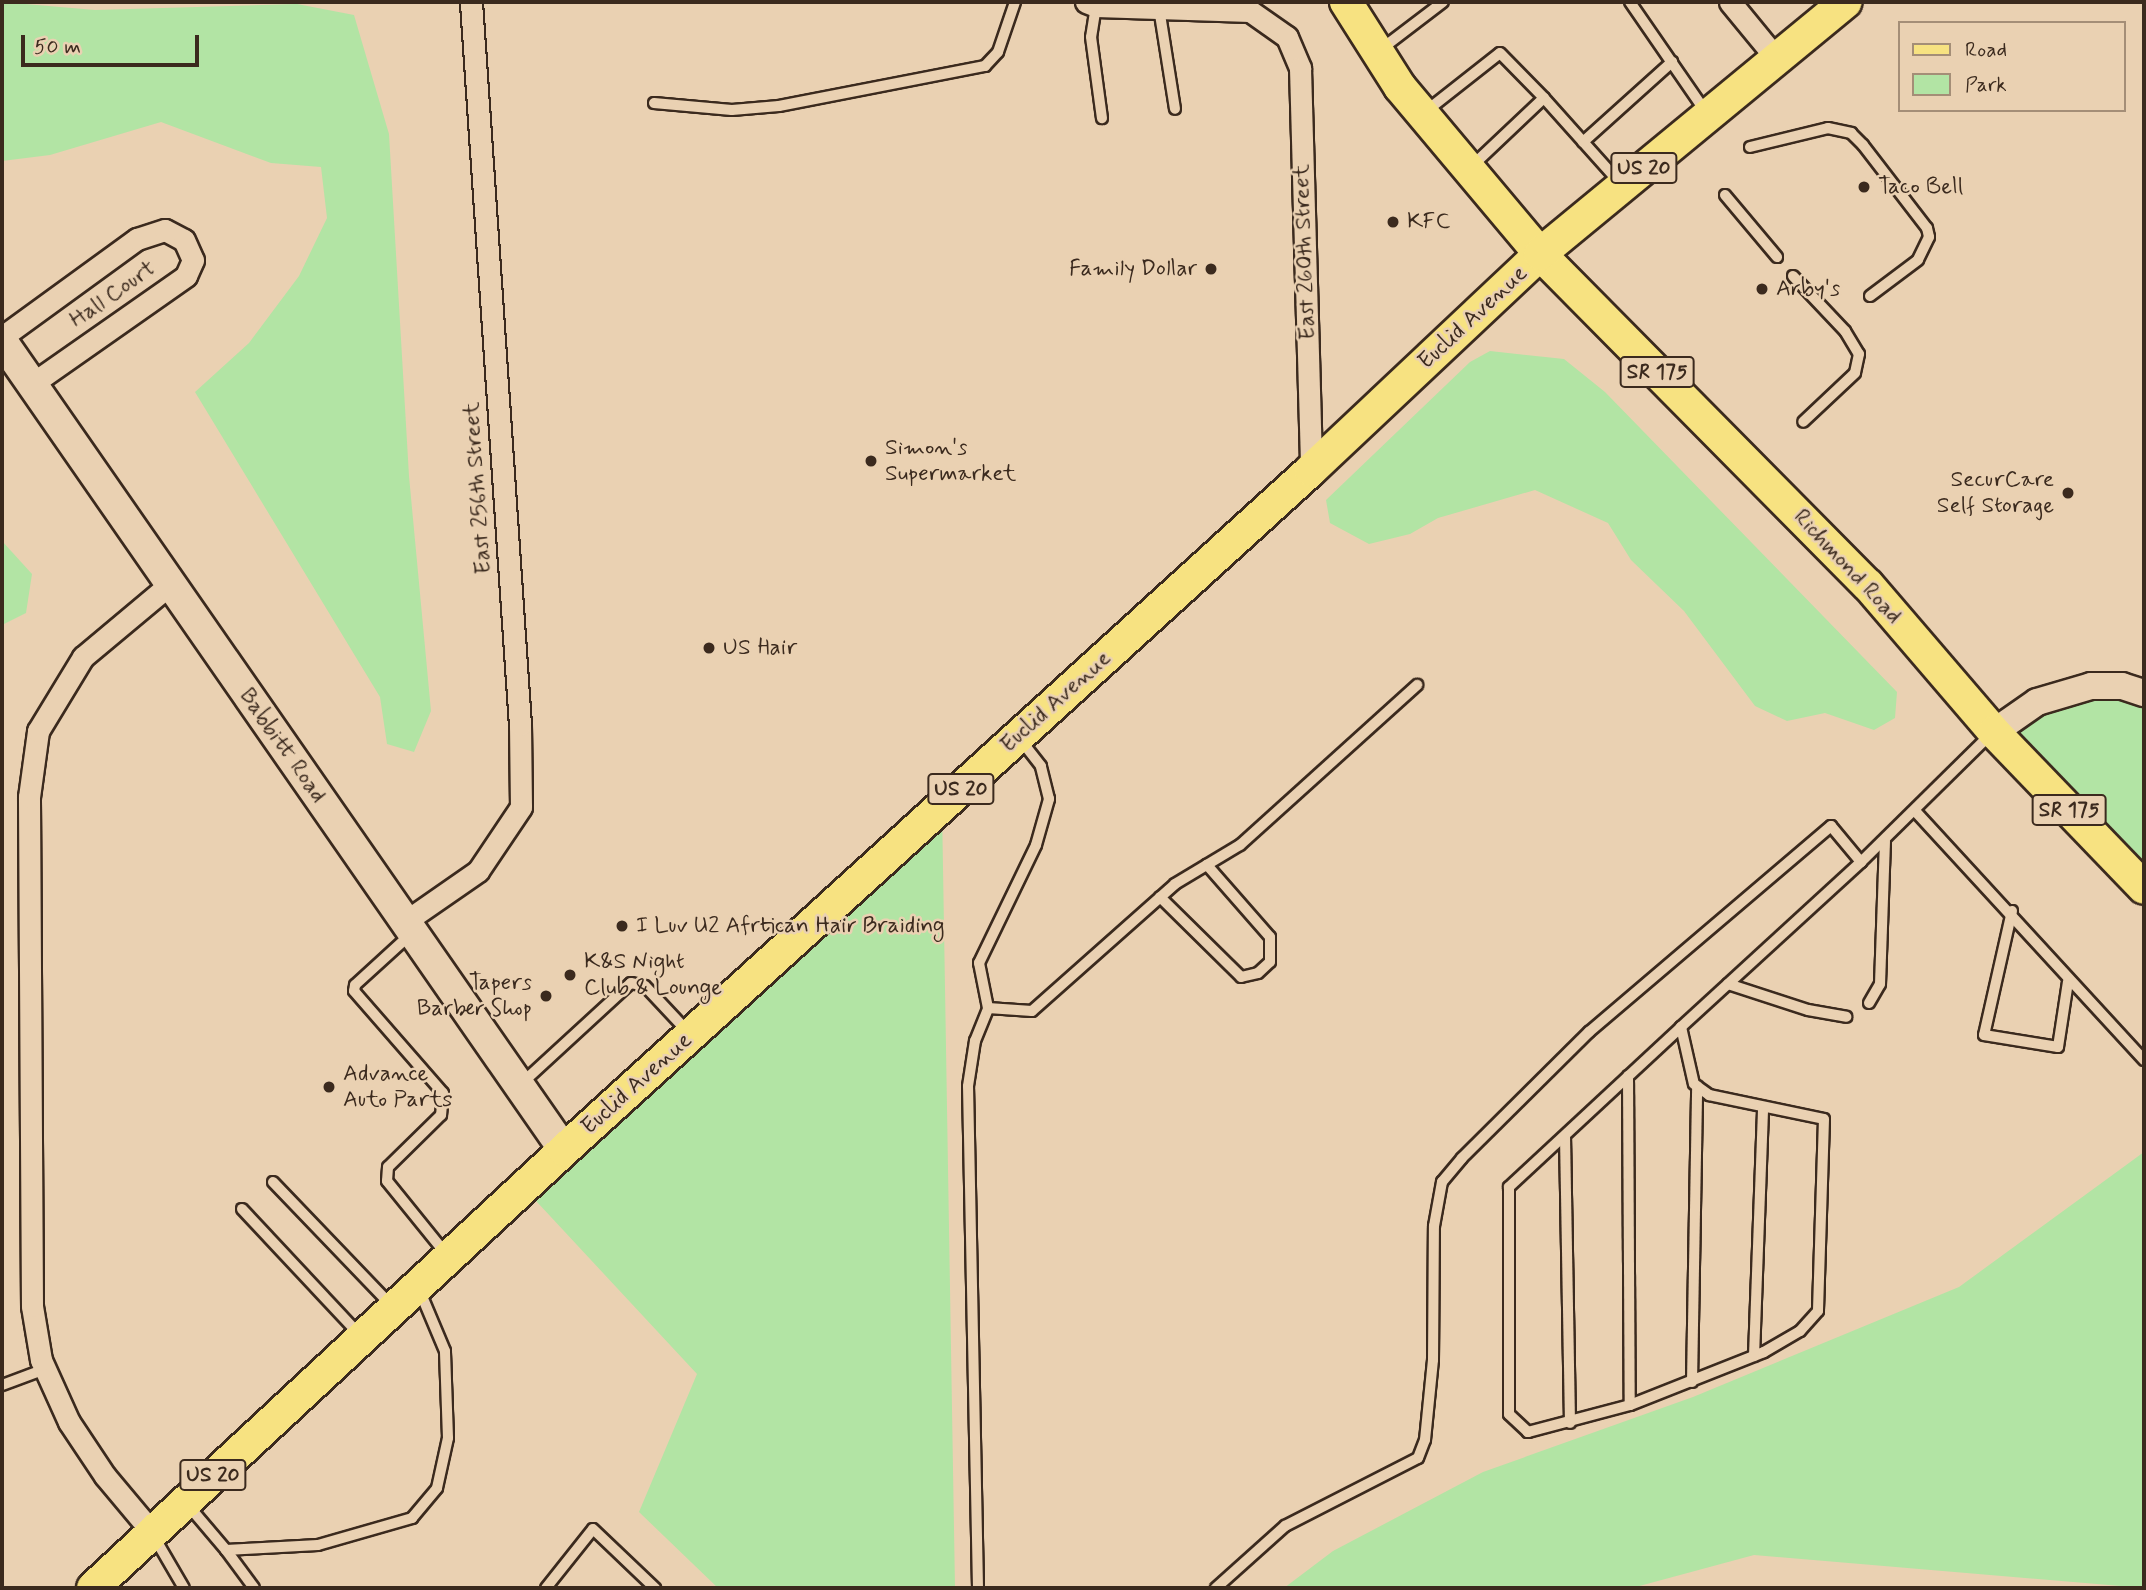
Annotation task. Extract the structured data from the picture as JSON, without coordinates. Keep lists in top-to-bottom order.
{
  "streets": {
    "main road": [
      "US 20",
      "Euclid Avenue",
      "SR 175",
      "Richmond Road",
      "Babbitt Road"
    ],
    "street": ["East 260th Street", "Hall Court", "East 256th Street"]
  },
  "crossings": [
    ["East 260th Street", "Euclid Avenue"],
    ["Hall Court", "Babbitt Road"],
    ["Euclid Avenue", "SR 175"],
    ["Euclid Avenue", "Richmond Road"],
    ["Euclid Avenue", "Babbitt Road"],
    ["SR 175", "Richmond Road"],
    ["East 256th Street", "Babbitt Road"]
  ],
  "places": [
    "Taco Bell",
    "KFC",
    "Family Dollar",
    "Arby's",
    "Simon's Supermarket",
    "SecurCare Self Storage",
    "US Hair",
    "I Luv U2 Afrtican Hair Braiding",
    "K&S Night Club & Lounge",
    "Tapers Barber Shop",
    "Advance Auto Parts"
  ],
  "legend": ["Road", "Park"],
  "scale_bar": "50 m"
}
